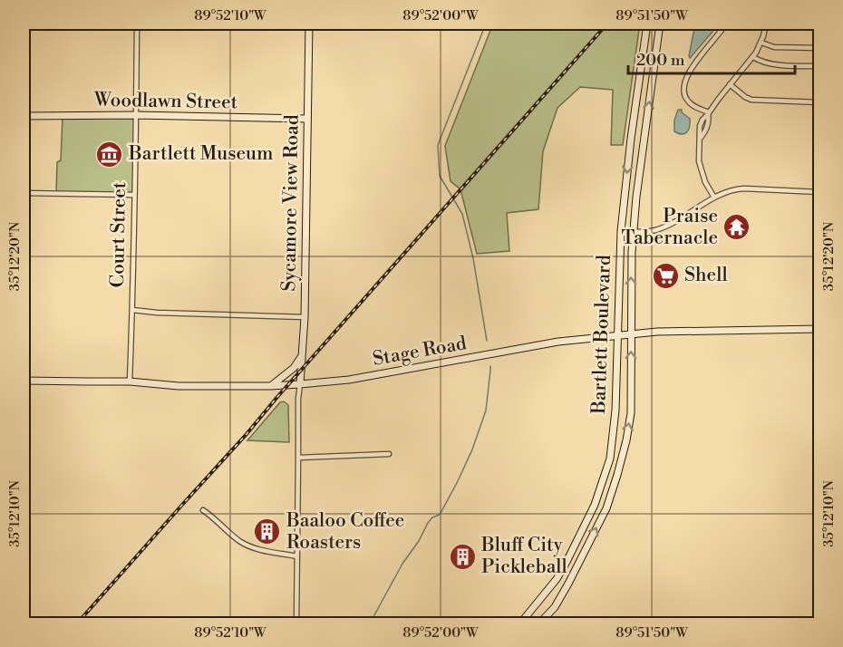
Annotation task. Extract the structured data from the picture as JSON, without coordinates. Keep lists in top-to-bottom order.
{
  "streets": {
    "main road": [
      "Woodlawn Street",
      "Sycamore View Road",
      "Bartlett Boulevard",
      "Stage Road"
    ],
    "street": ["Court Street"]
  },
  "crossings": [
    ["Woodlawn Street", "Sycamore View Road"],
    ["Woodlawn Street", "Court Street"],
    ["Sycamore View Road", "Stage Road"],
    ["Court Street", "Stage Road"],
    ["Bartlett Boulevard", "Stage Road"]
  ],
  "places": {
    "museum": ["Bartlett Museum"],
    "temple": ["Praise Tabernacle"],
    "supermarket": ["Shell"],
    "building": ["Baaloo Coffee Roasters", "Bluff City Pickleball"]
  },
  "scale_bar": "200 m",
  "coordinates": [
    "89°52'10\"W",
    "89°52'00\"W",
    "89°51'50\"W",
    "35°12'20\"N",
    "35°12'10\"N"
  ]
}
